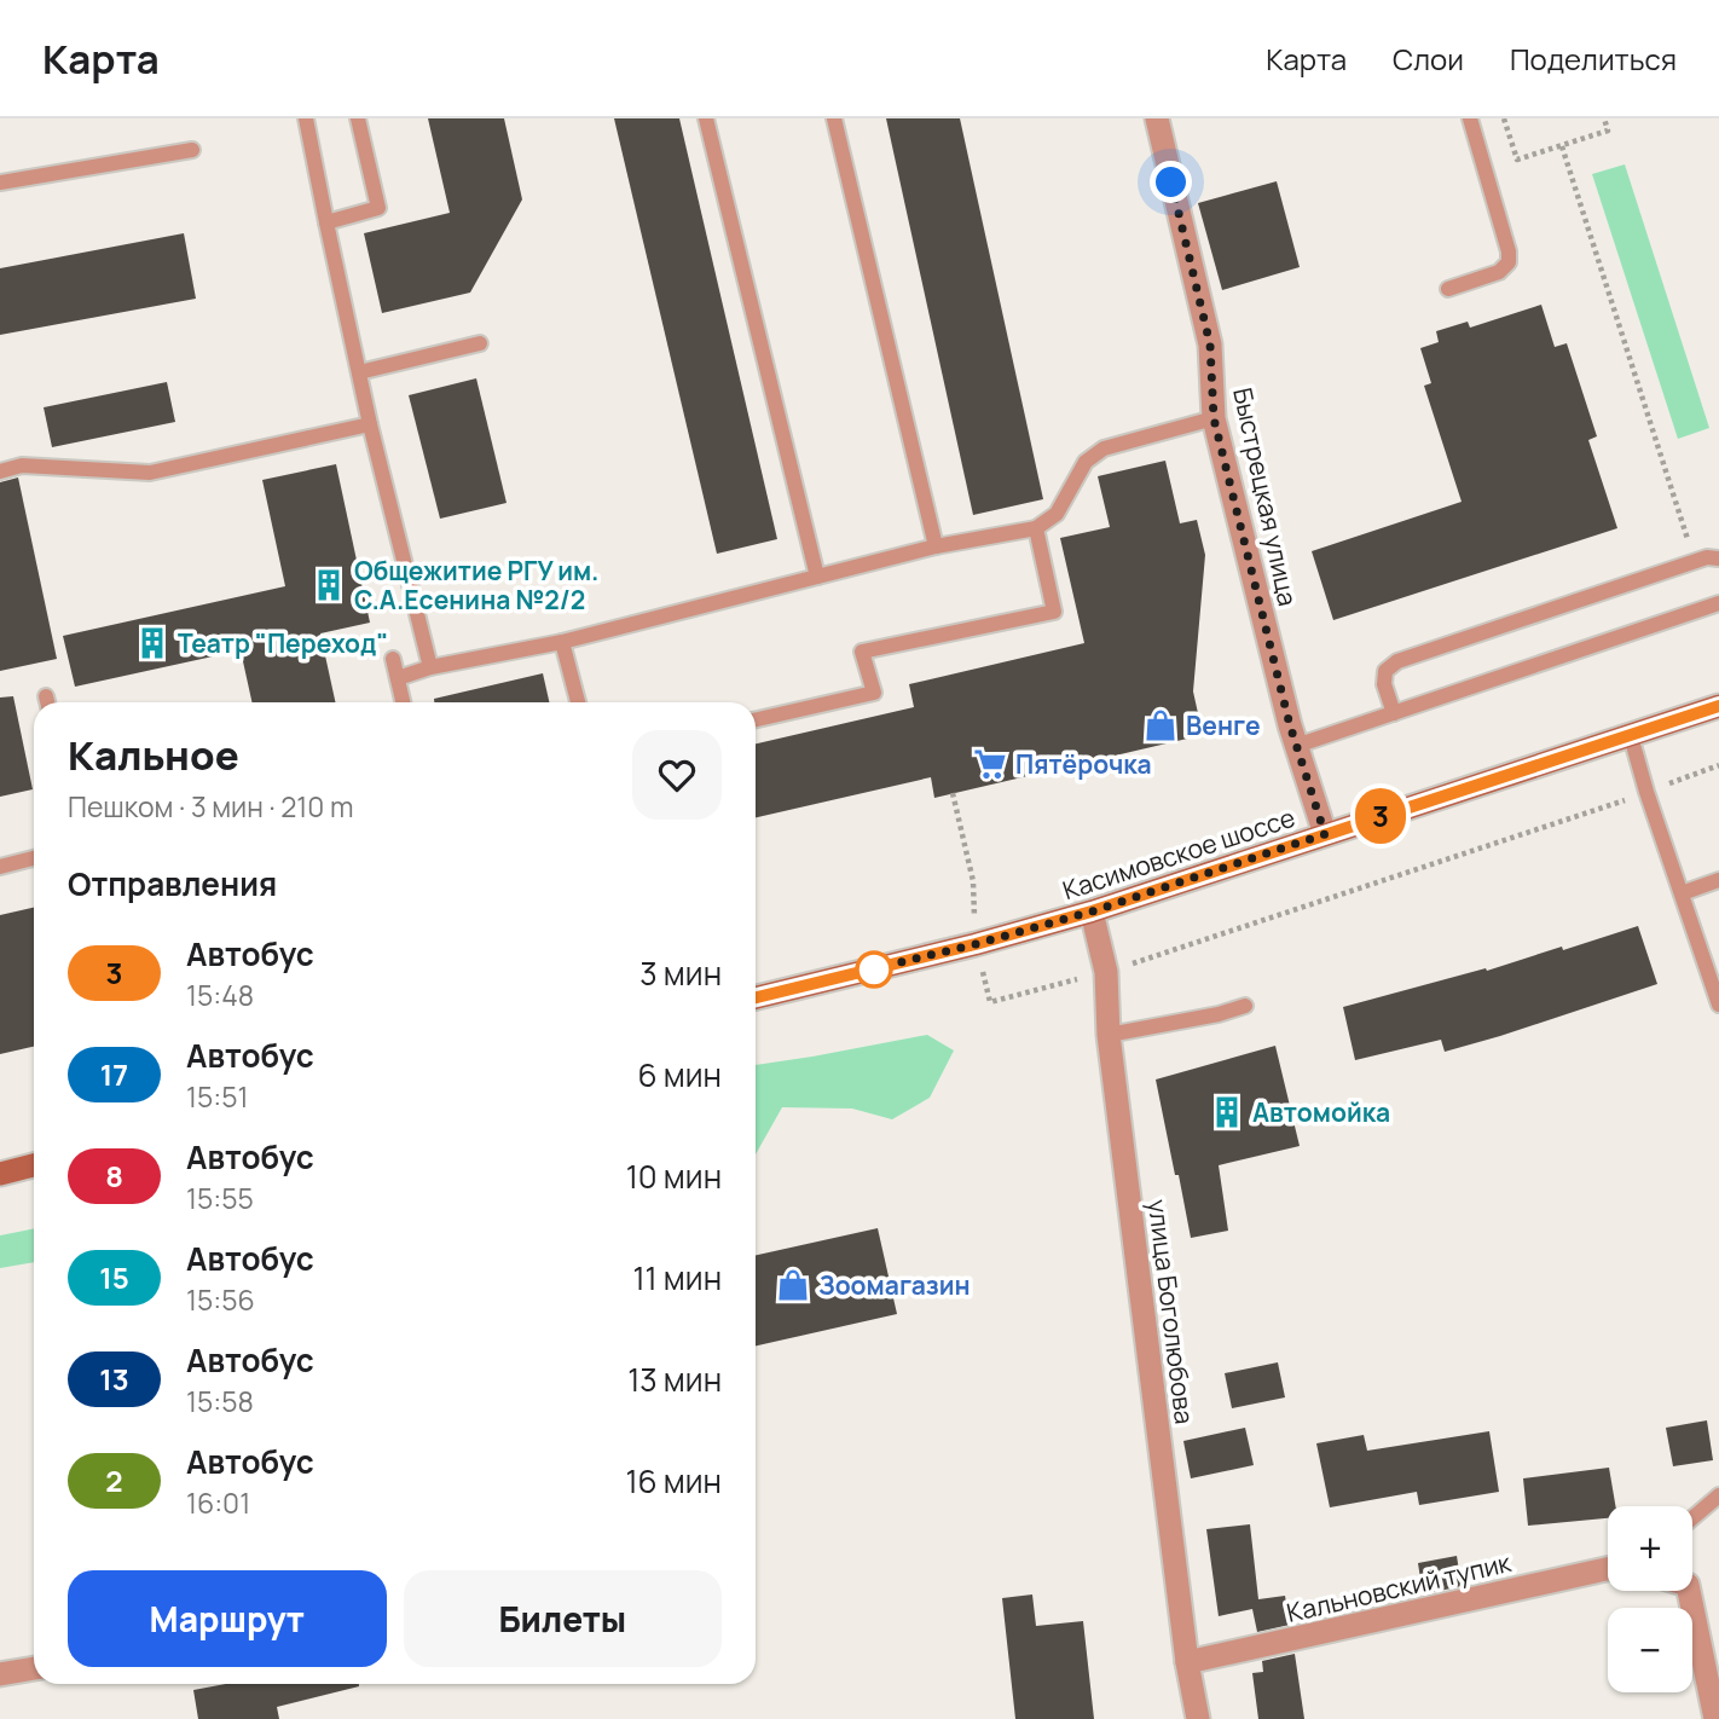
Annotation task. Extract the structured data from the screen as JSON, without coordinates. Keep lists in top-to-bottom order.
{
  "streets": {
    "main road": ["Касимовское шоссе"],
    "street": ["Быстрецкая улица", "улица Боголюбова", "Кальновский тупик"]
  },
  "crossings": [
    ["Быстрецкая улица", "Касимовское шоссе"],
    ["Касимовское шоссе", "улица Боголюбова"],
    ["улица Боголюбова", "Кальновский тупик"]
  ],
  "places": {
    "building": ["Общежитие РГУ им. С.А.Есенина №2/2", "Театр \"Переход\"", "Автомойка"],
    "shop": ["Венге", "Зоомагазин"],
    "supermarket": ["Пятёрочка"]
  },
  "lines": ["bus line 3"],
  "page": {
    "header": "Карта",
    "nav": ["Карта", "Слои", "Поделиться"],
    "on_map": "3",
    "heading": [
      ["Кальное", "Пешком · 3 мин · 210 m"],
      "Отправления"
    ],
    "list": [
      {
        "mark": "3",
        "name": "Автобус",
        "note": "15:48",
        "value": "3 мин"
      },
      {
        "mark": "17",
        "name": "Автобус",
        "note": "15:51",
        "value": "6 мин"
      },
      {
        "mark": "8",
        "name": "Автобус",
        "note": "15:55",
        "value": "10 мин"
      },
      {
        "mark": "15",
        "name": "Автобус",
        "note": "15:56",
        "value": "11 мин"
      },
      {
        "mark": "13",
        "name": "Автобус",
        "note": "15:58",
        "value": "13 мин"
      },
      {
        "mark": "2",
        "name": "Автобус",
        "note": "16:01",
        "value": "16 мин"
      }
    ],
    "map_buttons": ["+", "−"],
    "buttons": ["Маршрут", "Билеты"]
  }
}
